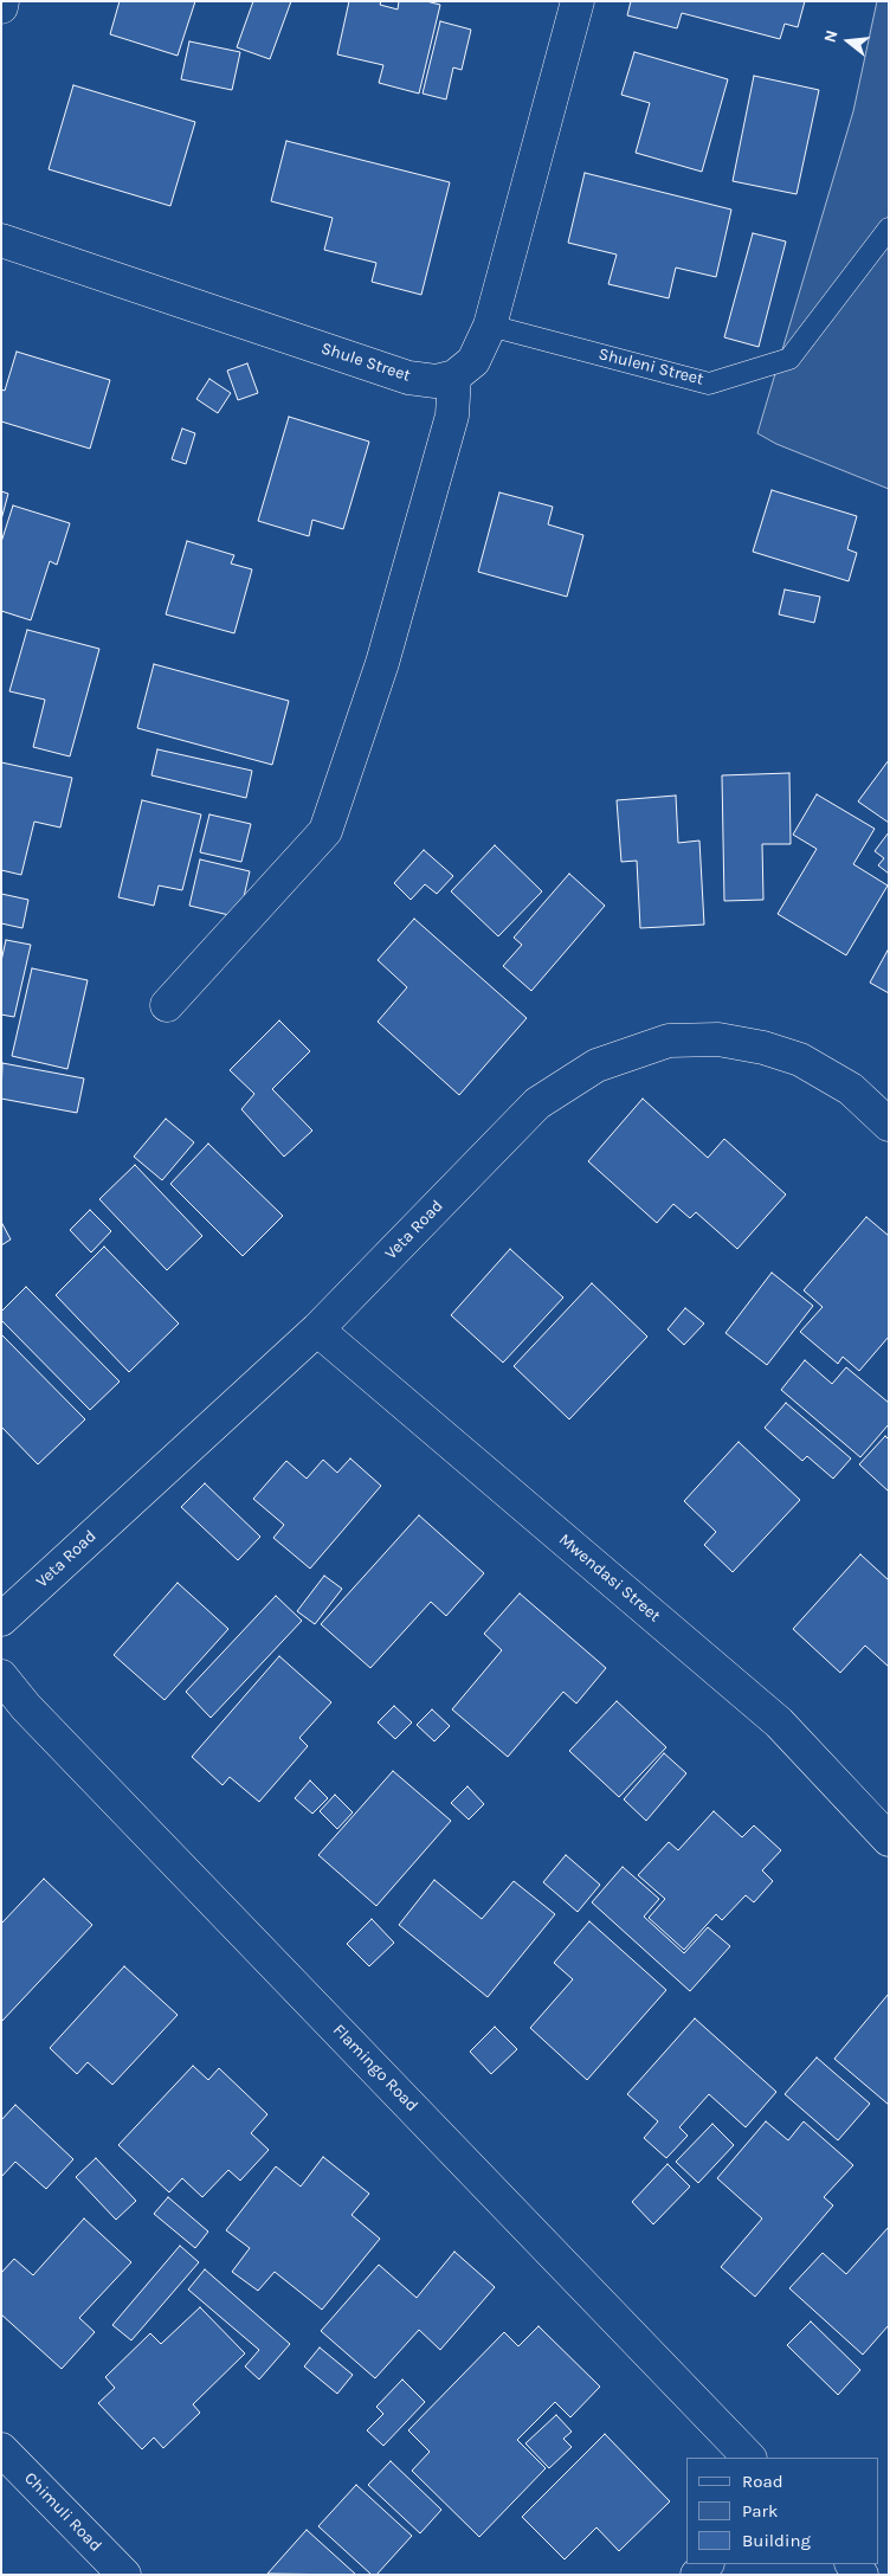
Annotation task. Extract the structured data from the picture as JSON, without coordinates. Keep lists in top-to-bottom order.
{
  "streets": {
    "street": [
      "Shule Street",
      "Veta Road",
      "Mwendasi Street",
      "Flamingo Road",
      "Chimuli Road"
    ],
    "lane": ["Shuleni Street"]
  },
  "crossings": [
    ["Veta Road", "Mwendasi Street"]
  ],
  "legend": ["Road", "Park", "Building"],
  "north": "left"
}
